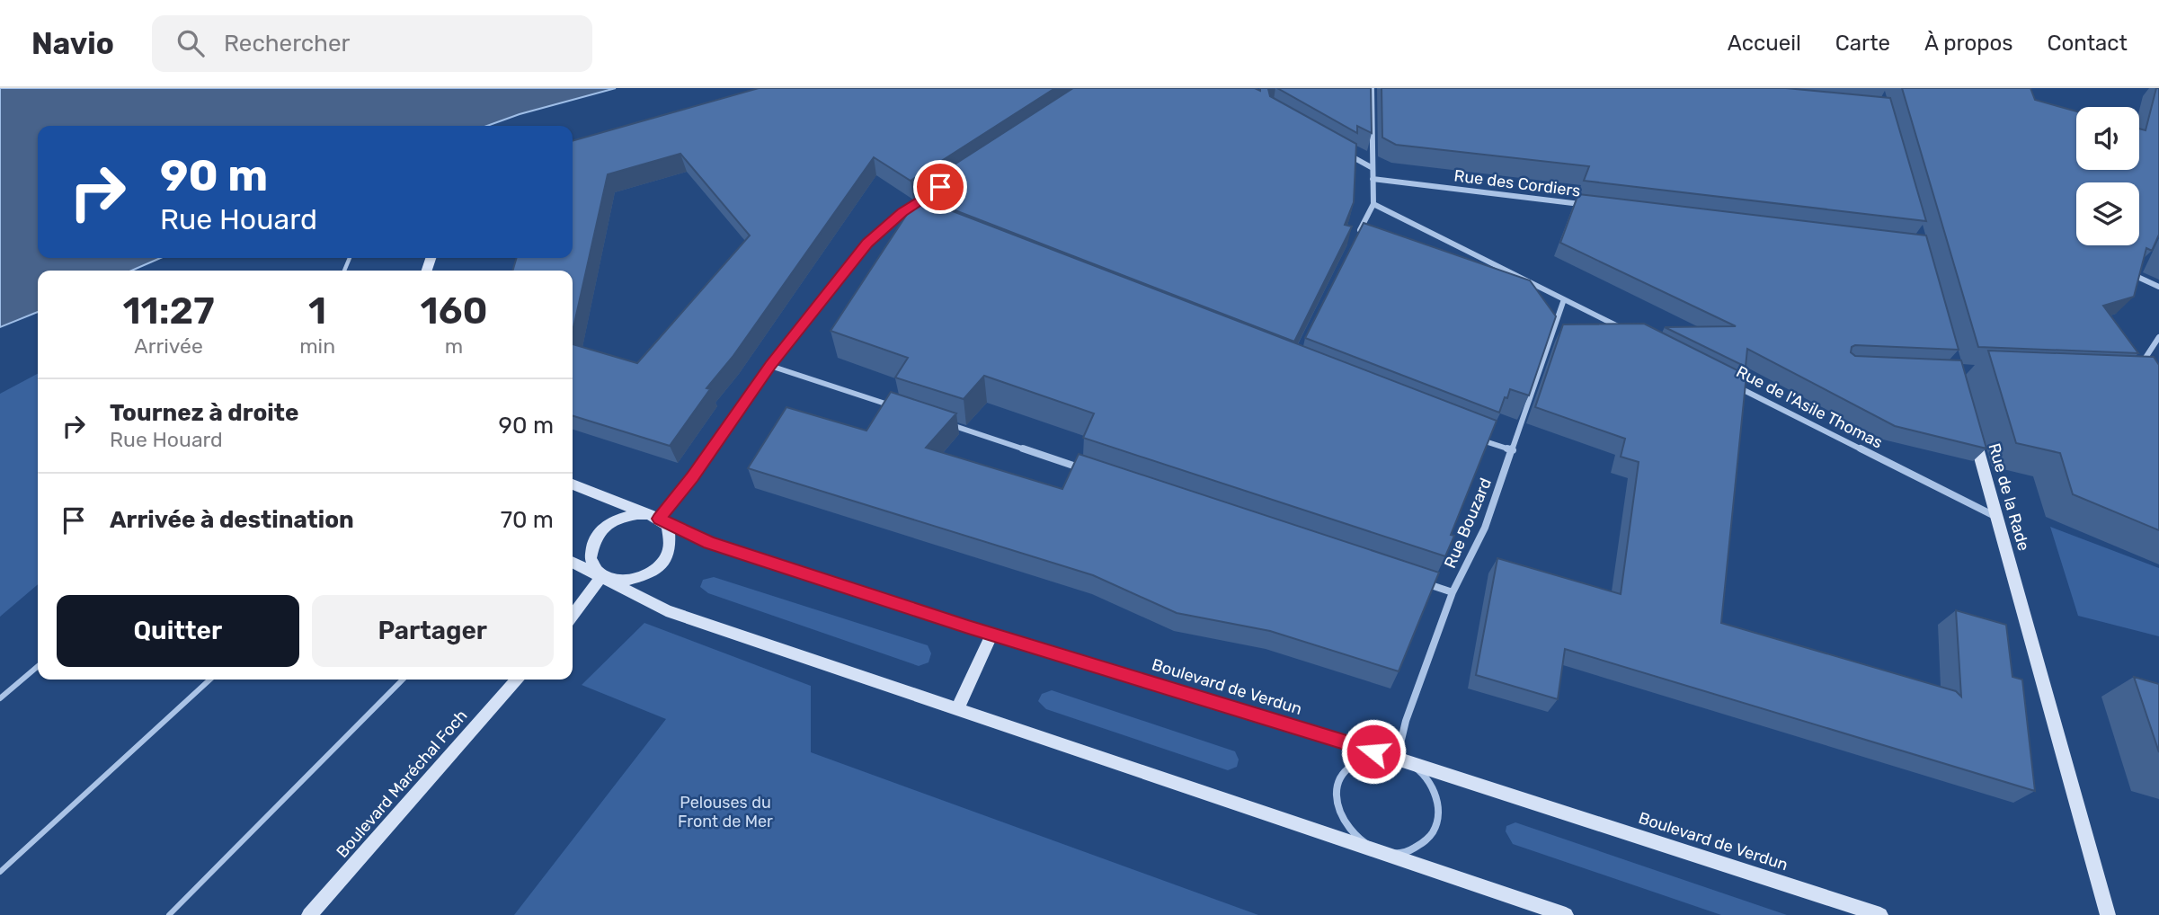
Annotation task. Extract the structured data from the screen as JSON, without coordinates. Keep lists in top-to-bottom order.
{
  "streets": {
    "street": [
      "Rue des Cordiers",
      "Rue de l'Asile Thomas",
      "Rue de la Rade",
      "Rue Bouzard",
      "Boulevard de Verdun",
      "Boulevard Maréchal Foch"
    ]
  },
  "crossings": [
    ["Rue de l'Asile Thomas", "Rue de la Rade"],
    ["Rue Bouzard", "Boulevard de Verdun"]
  ],
  "parks": ["Pelouses du Front de Mer"],
  "page": {
    "header": "Navio",
    "search": "Rechercher",
    "nav": [
      "Accueil",
      "Carte",
      "À propos",
      "Contact"
    ],
    "turn": ["90 m", "Rue Houard"],
    "eta": [
      "11:27",
      "Arrivée",
      "1",
      "min",
      "160",
      "m"
    ],
    "list": [
      {
        "name": "Tournez à droite",
        "note": "Rue Houard",
        "value": "90 m"
      },
      {
        "name": "Arrivée à destination",
        "value": "70 m"
      }
    ],
    "buttons": ["Quitter", "Partager"]
  }
}
